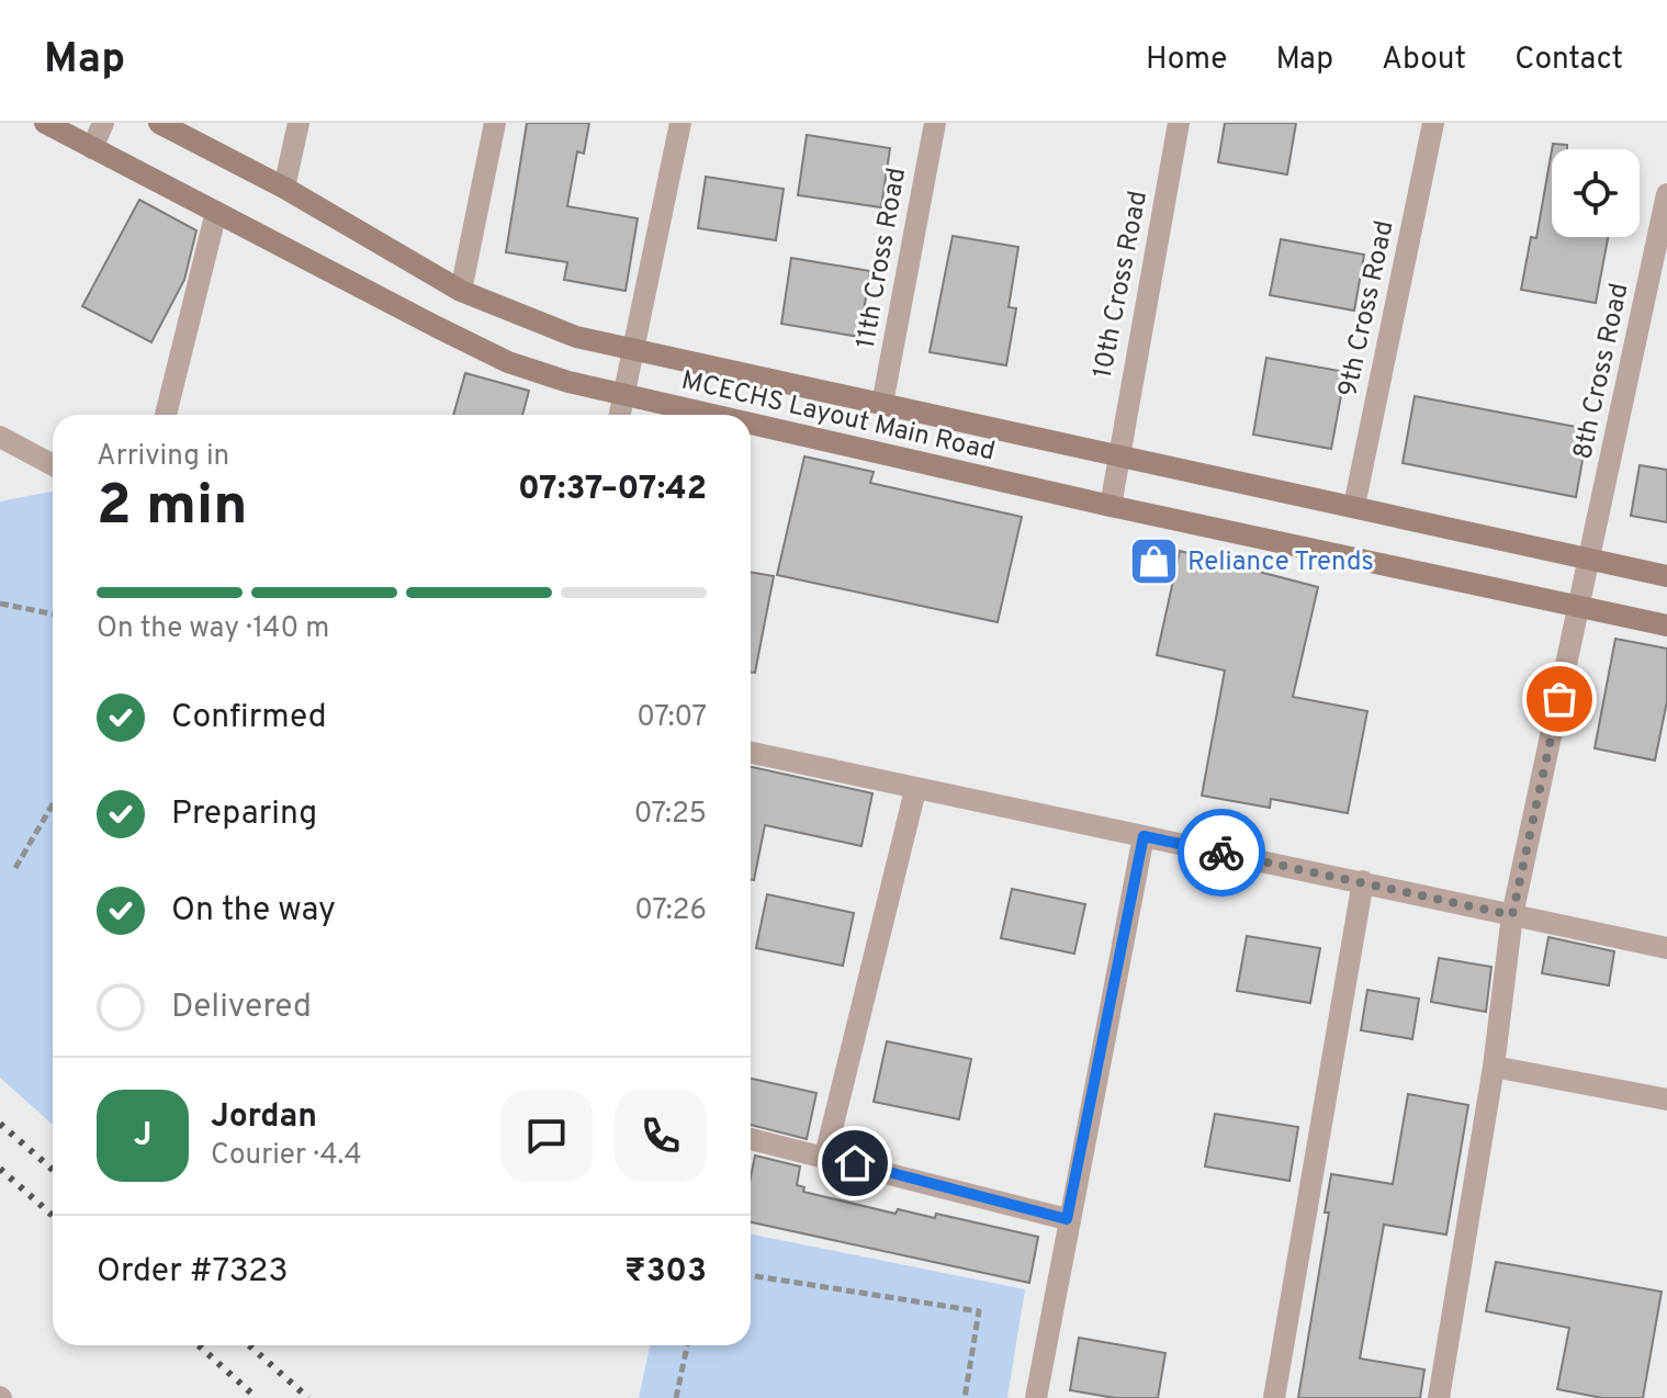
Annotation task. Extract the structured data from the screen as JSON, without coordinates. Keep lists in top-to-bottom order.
{
  "streets": {
    "main road": ["MCECHS Layout Main Road"],
    "street": [
      "11th Cross Road",
      "10th Cross Road",
      "9th Cross Road",
      "8th Cross Road"
    ]
  },
  "crossings": [
    ["11th Cross Road", "MCECHS Layout Main Road"],
    ["10th Cross Road", "MCECHS Layout Main Road"],
    ["9th Cross Road", "MCECHS Layout Main Road"],
    ["8th Cross Road", "MCECHS Layout Main Road"]
  ],
  "places": {
    "shop": ["Reliance Trends"]
  },
  "page": {
    "header": "Map",
    "nav": [
      "Home",
      "Map",
      "About",
      "Contact"
    ],
    "heading": ["2 min", "Arriving in", "07:37–07:42"],
    "panel": [
      "Jordan",
      "Courier · 4.4",
      "Order #7323",
      "₹303"
    ],
    "bar": "On the way · 140 m",
    "list": [
      ["Confirmed", "07:07"],
      ["Preparing", "07:25"],
      ["On the way", "07:26"],
      "Delivered"
    ],
    "round": "J"
  }
}
